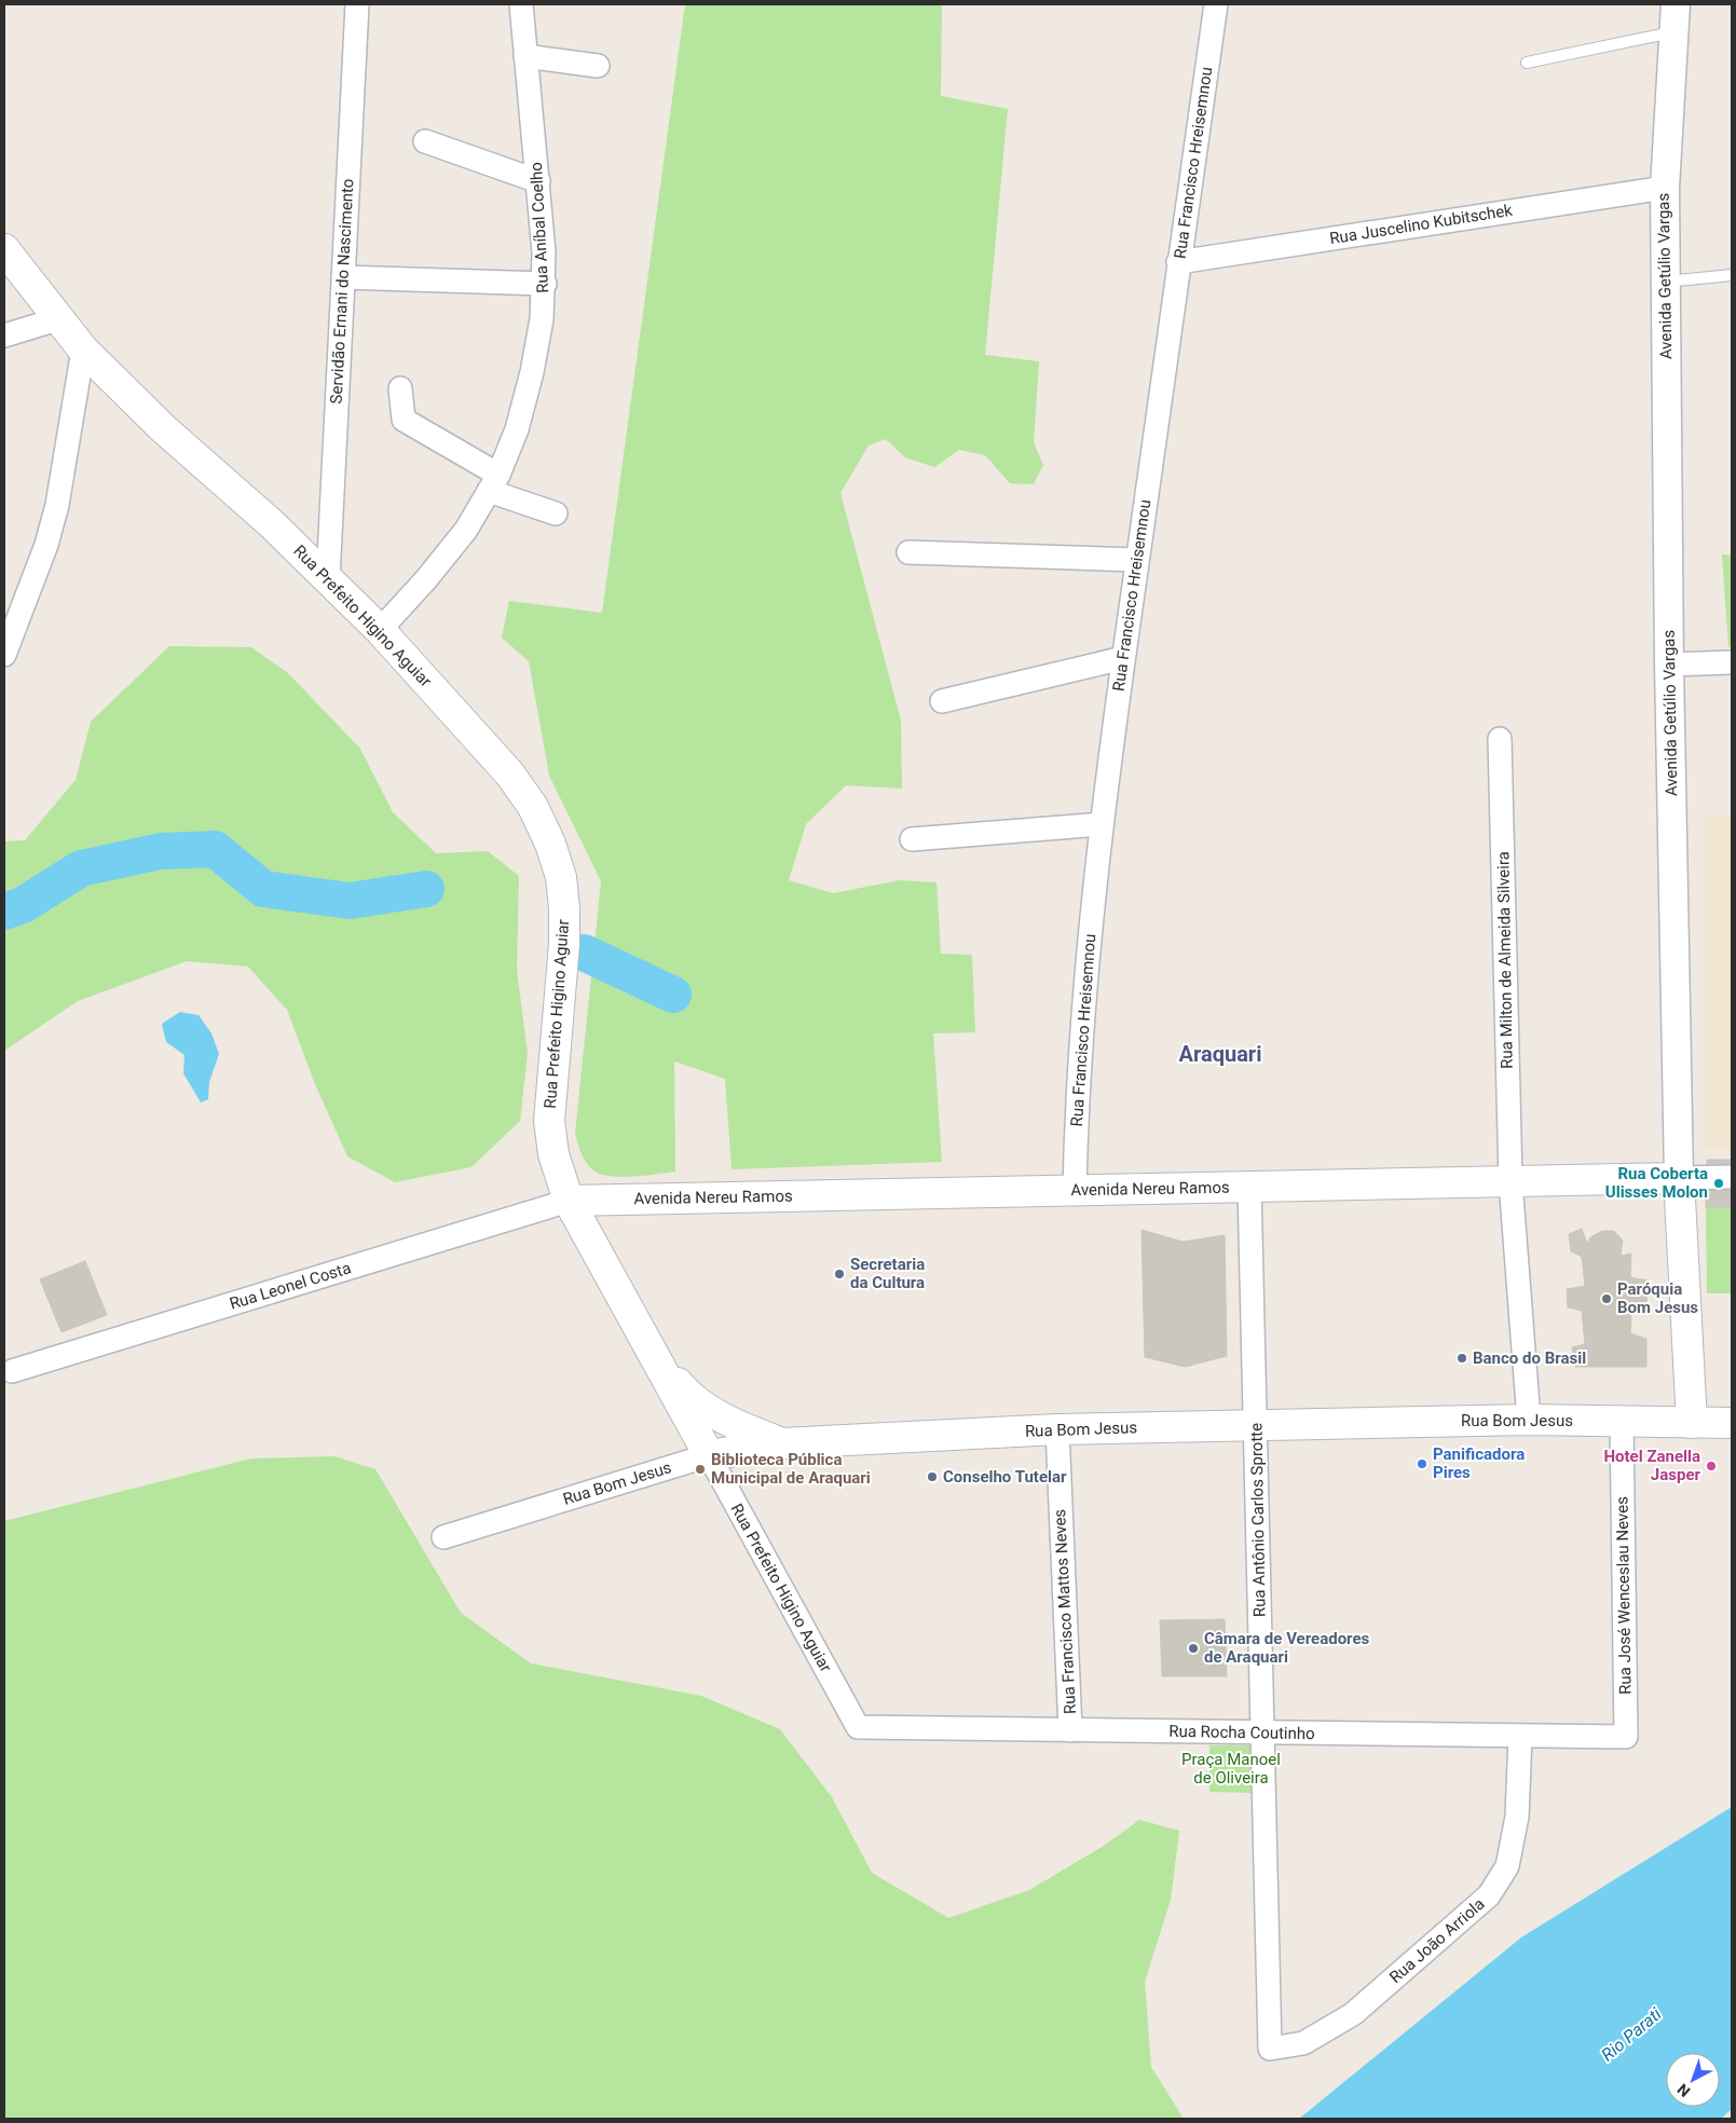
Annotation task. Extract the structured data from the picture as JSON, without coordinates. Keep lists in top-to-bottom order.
{
  "streets": {
    "main road": [
      "Avenida Getúlio Vargas",
      "Rua Prefeito Higino Aguiar",
      "Avenida Nereu Ramos",
      "Rua Bom Jesus"
    ],
    "street": [
      "Rua Francisco Hreisemnou",
      "Rua Juscelino Kubitschek",
      "Rua Aníbal Coelho",
      "Servidão Ernani do Nascimento",
      "Rua Milton de Almeida Silveira",
      "Rua Leonel Costa",
      "Rua Antônio Carlos Sprotte",
      "Rua José Wenceslau Neves",
      "Rua Francisco Mattos Neves",
      "Rua Rocha Coutinho",
      "Rua João Arriola"
    ]
  },
  "crossings": [
    ["Rua Francisco Hreisemnou", "Rua Juscelino Kubitschek"],
    ["Rua Francisco Hreisemnou", "Avenida Nereu Ramos"],
    ["Rua Juscelino Kubitschek", "Avenida Getúlio Vargas"],
    ["Rua Aníbal Coelho", "Rua Prefeito Higino Aguiar"],
    ["Avenida Getúlio Vargas", "Avenida Nereu Ramos"],
    ["Avenida Getúlio Vargas", "Rua Bom Jesus"],
    ["Servidão Ernani do Nascimento", "Rua Prefeito Higino Aguiar"],
    ["Rua Prefeito Higino Aguiar", "Avenida Nereu Ramos"],
    ["Rua Prefeito Higino Aguiar", "Rua Leonel Costa"],
    ["Rua Prefeito Higino Aguiar", "Rua Bom Jesus"],
    ["Rua Prefeito Higino Aguiar", "Rua Rocha Coutinho"],
    ["Rua Milton de Almeida Silveira", "Avenida Nereu Ramos"],
    ["Rua Milton de Almeida Silveira", "Rua Bom Jesus"],
    ["Avenida Nereu Ramos", "Rua Leonel Costa"],
    ["Avenida Nereu Ramos", "Rua Antônio Carlos Sprotte"],
    ["Rua Bom Jesus", "Rua Antônio Carlos Sprotte"],
    ["Rua Bom Jesus", "Rua José Wenceslau Neves"],
    ["Rua Bom Jesus", "Rua Francisco Mattos Neves"],
    ["Rua Antônio Carlos Sprotte", "Rua Rocha Coutinho"],
    ["Rua Antônio Carlos Sprotte", "Rua João Arriola"],
    ["Rua José Wenceslau Neves", "Rua Rocha Coutinho"],
    ["Rua Francisco Mattos Neves", "Rua Rocha Coutinho"],
    ["Rua Rocha Coutinho", "Rua João Arriola"]
  ],
  "districts": ["Araquari"],
  "water": ["Rio Parati"],
  "parks": ["Praça Manoel de Oliveira"],
  "places": [
    "Rua Coberta Ulisses Molon",
    "Secretaria da Cultura",
    "Paróquia Bom Jesus",
    "Banco do Brasil",
    "Panificadora Pires",
    "Hotel Zanella Jasper",
    "Biblioteca Pública Municipal de Araquari",
    "Conselho Tutelar",
    "Câmara de Vereadores de Araquari"
  ],
  "north": "bottom left"
}
